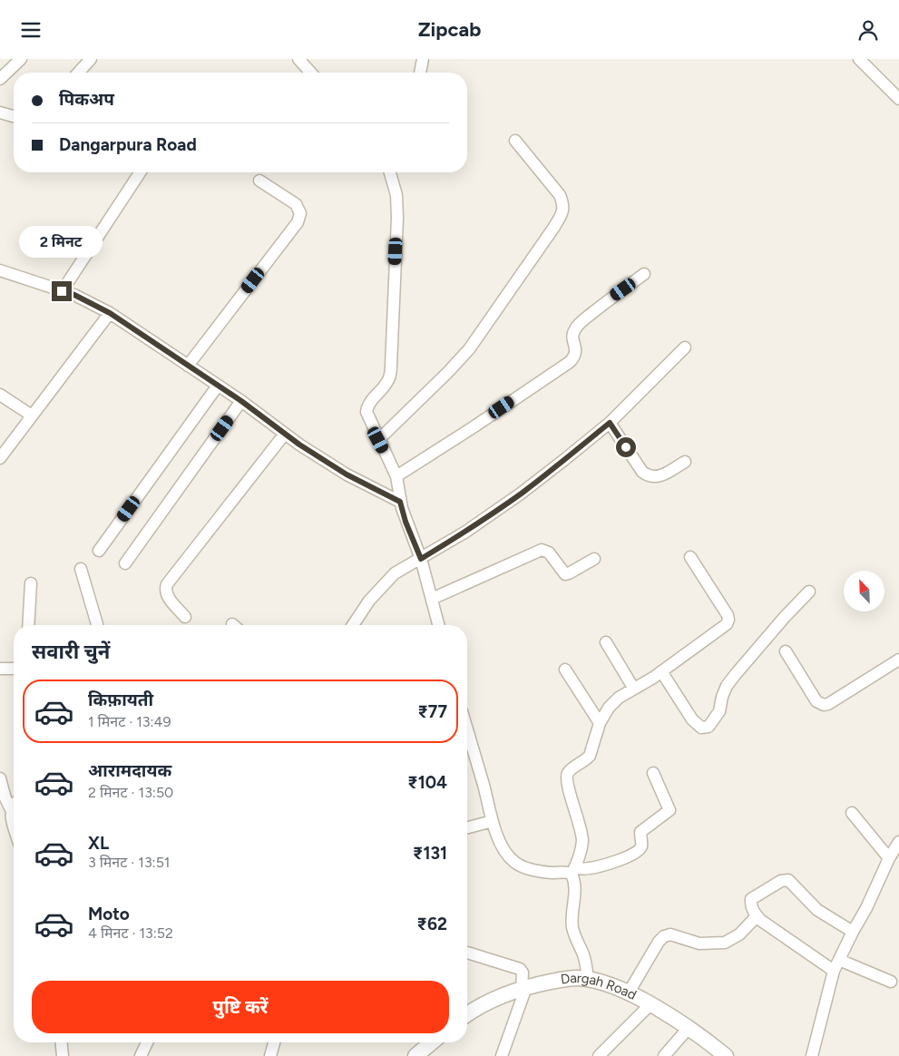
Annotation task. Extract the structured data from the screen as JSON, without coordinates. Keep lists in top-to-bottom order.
{
  "streets": {
    "street": ["Dargah Road"]
  },
  "north": "top left",
  "page": {
    "header": "Zipcab",
    "banner": ["पिकअप", "Dangarpura Road"],
    "bubble": "2 मिनट",
    "heading": "सवारी चुनें",
    "list": [
      {
        "name": "किफ़ायती",
        "note": "1 मिनट · 13:49",
        "value": "₹77"
      },
      {
        "name": "आरामदायक",
        "note": "2 मिनट · 13:50",
        "value": "₹104"
      },
      {
        "name": "XL",
        "note": "3 मिनट · 13:51",
        "value": "₹131"
      },
      {
        "name": "Moto",
        "note": "4 मिनट · 13:52",
        "value": "₹62"
      }
    ],
    "buttons": "पुष्टि करें"
  }
}
